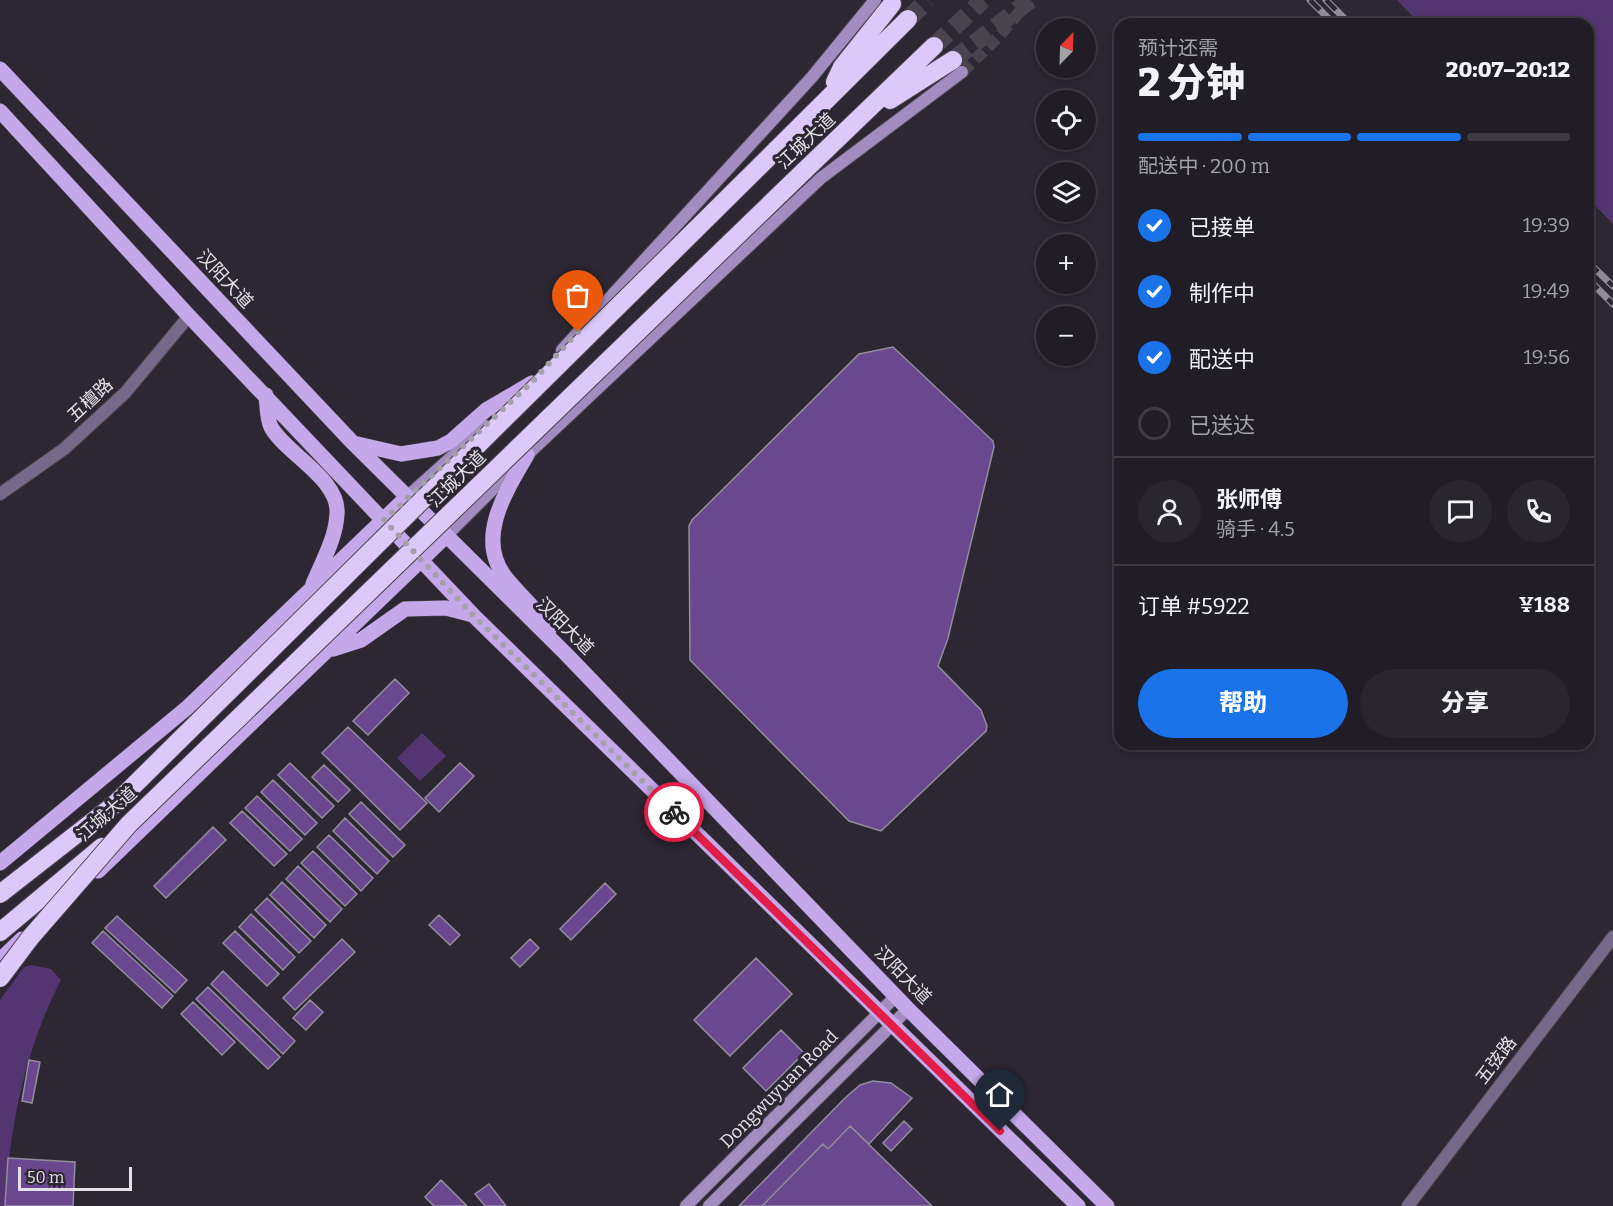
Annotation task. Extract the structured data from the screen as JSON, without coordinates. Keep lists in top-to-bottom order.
{
  "streets": {
    "highway": ["江城大道"],
    "main road": ["汉阳大道", "Dongwuyuan Road"],
    "street": ["五檀路", "五弦路"]
  },
  "crossings": [
    ["江城大道", "汉阳大道"],
    ["汉阳大道", "Dongwuyuan Road"]
  ],
  "scale_bar": "50 m",
  "north": "top right",
  "page": {
    "map_buttons": ["+", "−"],
    "heading": ["2 分钟", "预计还需", "20:07–20:12"],
    "panel": [
      "张师傅",
      "骑手 · 4.5",
      "订单 #5922",
      "¥188"
    ],
    "bar": "配送中 · 200 m",
    "list": [
      ["已接单", "19:39"],
      ["制作中", "19:49"],
      ["配送中", "19:56"],
      "已送达"
    ],
    "buttons": ["帮助", "分享"],
    "scale": "50 m"
  }
}
